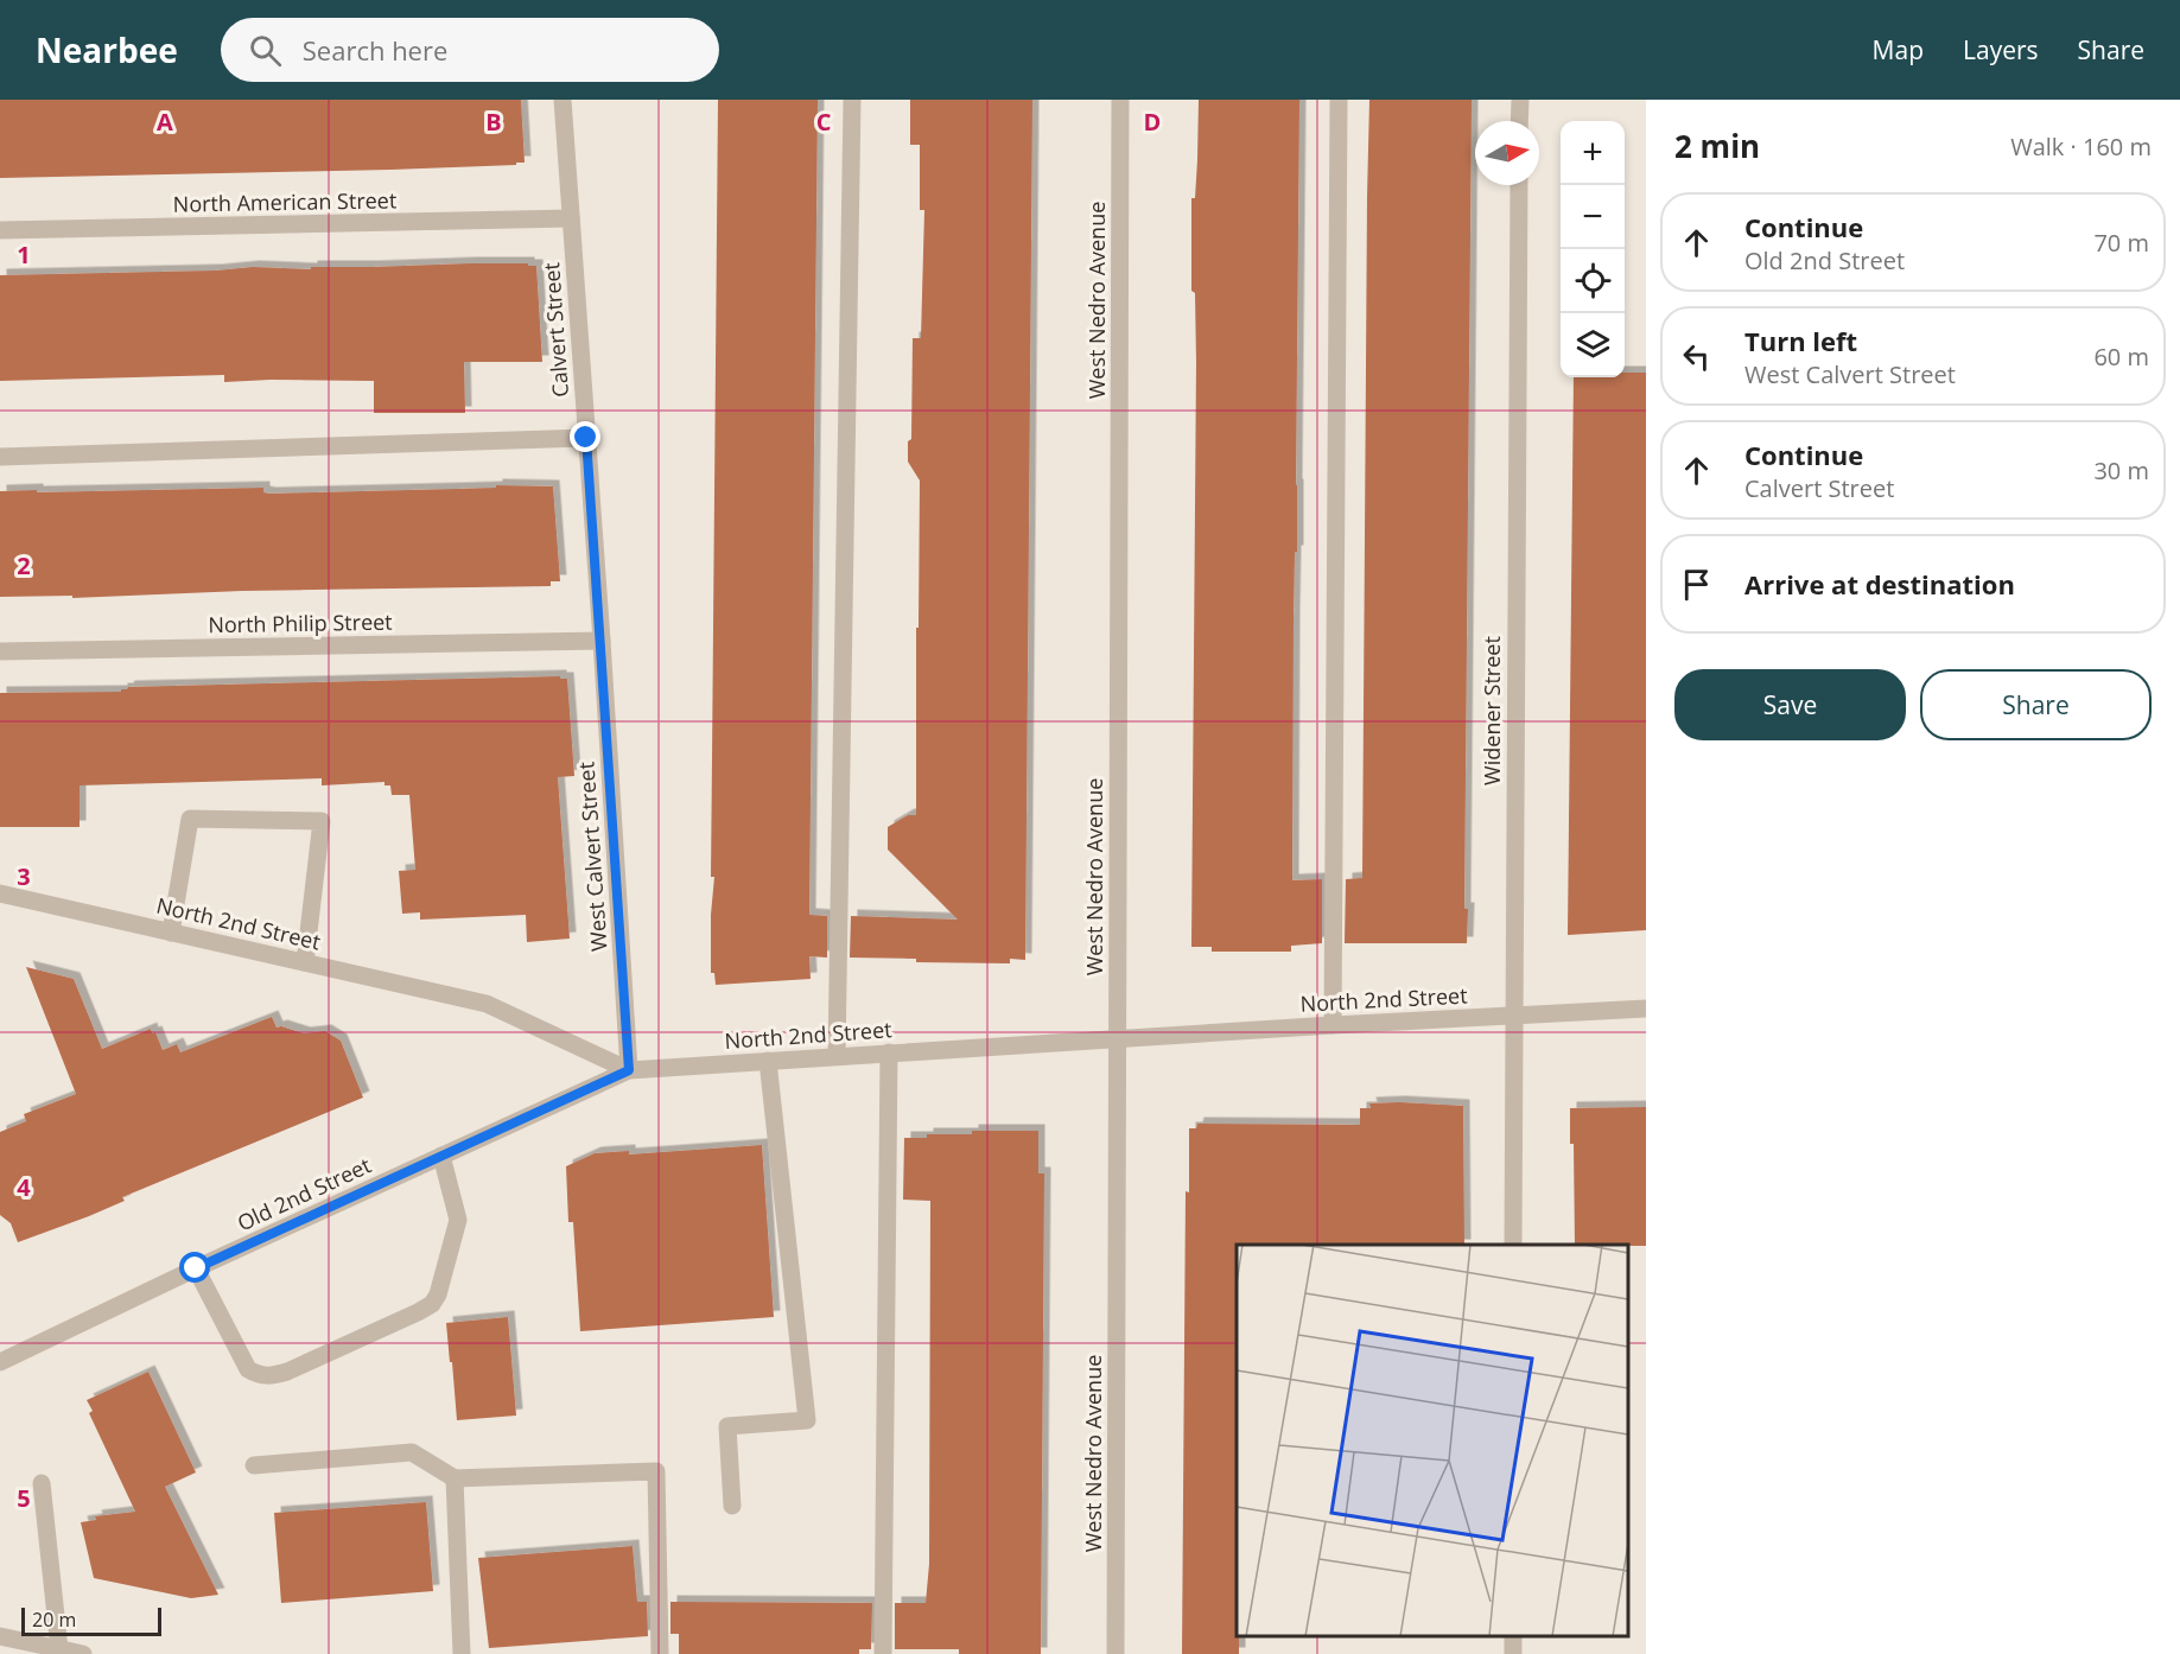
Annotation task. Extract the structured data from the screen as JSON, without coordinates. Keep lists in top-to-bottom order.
{
  "streets": {
    "street": [
      "North American Street",
      "West Nedro Avenue",
      "Calvert Street",
      "North Philip Street",
      "Widener Street",
      "West Calvert Street",
      "North 2nd Street",
      "Old 2nd Street"
    ]
  },
  "crossings": [
    ["North American Street", "Calvert Street"],
    ["West Nedro Avenue", "North 2nd Street"],
    ["Calvert Street", "North Philip Street"],
    ["Calvert Street", "West Calvert Street"],
    ["North Philip Street", "West Calvert Street"],
    ["Widener Street", "North 2nd Street"],
    ["West Calvert Street", "North 2nd Street"],
    ["West Calvert Street", "Old 2nd Street"],
    ["North 2nd Street", "Old 2nd Street"]
  ],
  "scale_bar": "20 m",
  "north": "right",
  "page": {
    "header": "Nearbee",
    "search": "Search here",
    "nav": ["Map", "Layers", "Share"],
    "heading": ["2 min", "Walk · 160 m"],
    "map_buttons": ["+", "−"],
    "list": [
      ["Continue", "Old 2nd Street", "70 m"],
      ["Turn left", "West Calvert Street", "60 m"],
      ["Continue", "Calvert Street", "30 m"],
      "Arrive at destination"
    ],
    "buttons": ["Save", "Share"],
    "scale": "20 m"
  },
  "grid": {
    "columns": [
      "A",
      "B",
      "C",
      "D"
    ],
    "rows": [
      "1",
      "2",
      "3",
      "4",
      "5"
    ]
  }
}
